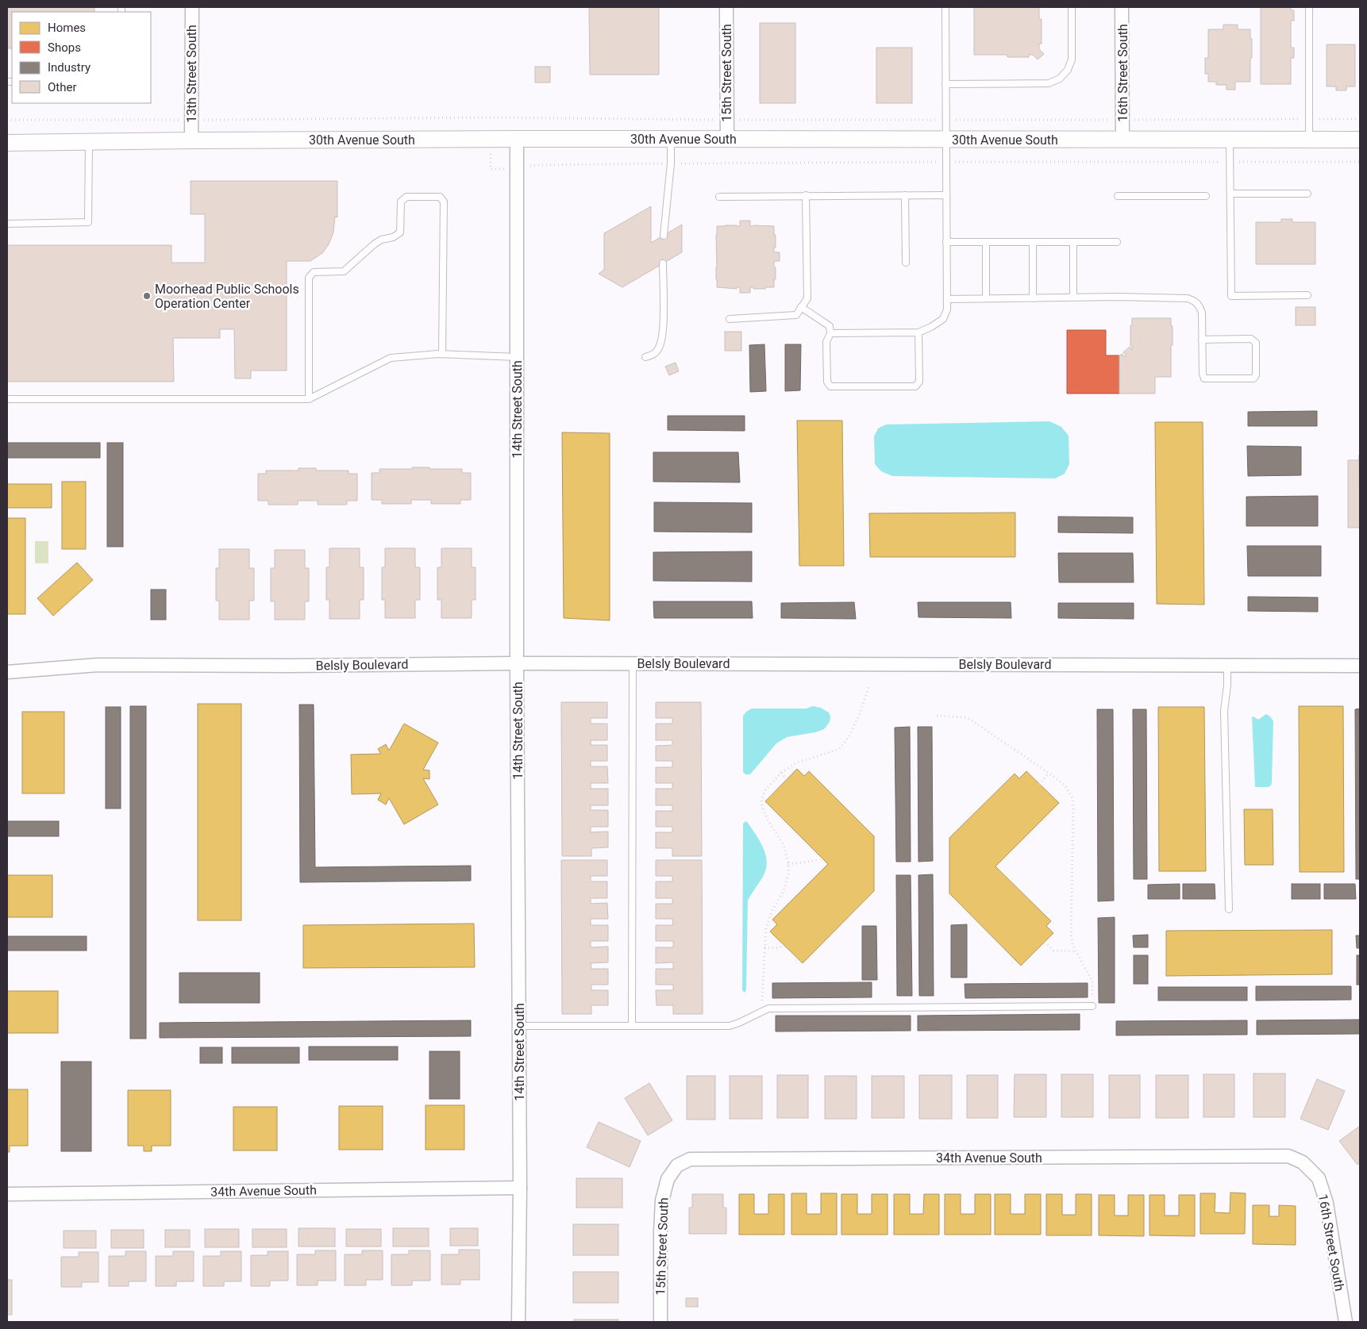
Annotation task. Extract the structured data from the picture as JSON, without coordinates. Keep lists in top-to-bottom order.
{
  "streets": {
    "street": [
      "15th Street South",
      "16th Street South",
      "13th Street South",
      "30th Avenue South",
      "14th Street South",
      "Belsly Boulevard",
      "34th Avenue South"
    ]
  },
  "crossings": [
    ["15th Street South", "30th Avenue South"],
    ["15th Street South", "34th Avenue South"],
    ["16th Street South", "30th Avenue South"],
    ["16th Street South", "34th Avenue South"],
    ["13th Street South", "30th Avenue South"],
    ["30th Avenue South", "14th Street South"],
    ["14th Street South", "Belsly Boulevard"],
    ["14th Street South", "34th Avenue South"]
  ],
  "places": ["Moorhead Public Schools Operation Center"],
  "legend": [
    "Homes",
    "Shops",
    "Industry",
    "Other"
  ]
}
